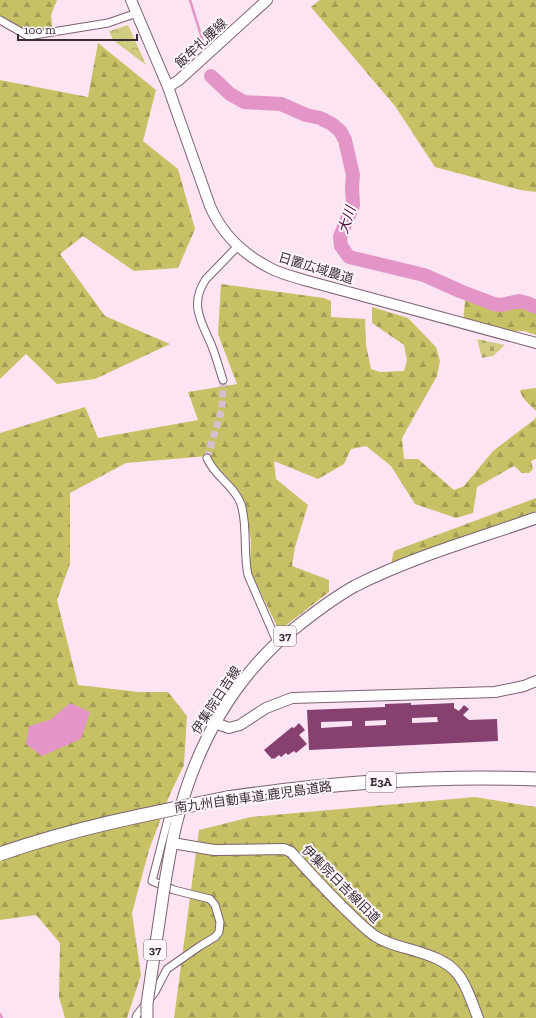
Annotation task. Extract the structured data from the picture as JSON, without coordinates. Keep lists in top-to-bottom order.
{
  "streets": {
    "highway": ["E3A", "南九州自動車道;鹿児島道路"],
    "main road": ["37", "伊集院日吉線"],
    "street": ["飯牟礼腰線", "日置広域農道", "伊集院日吉線旧道"]
  },
  "crossings": [
    ["飯牟礼腰線", "日置広域農道"],
    ["伊集院日吉線", "伊集院日吉線旧道"]
  ],
  "water": ["大川"],
  "scale_bar": "100 m"
}
